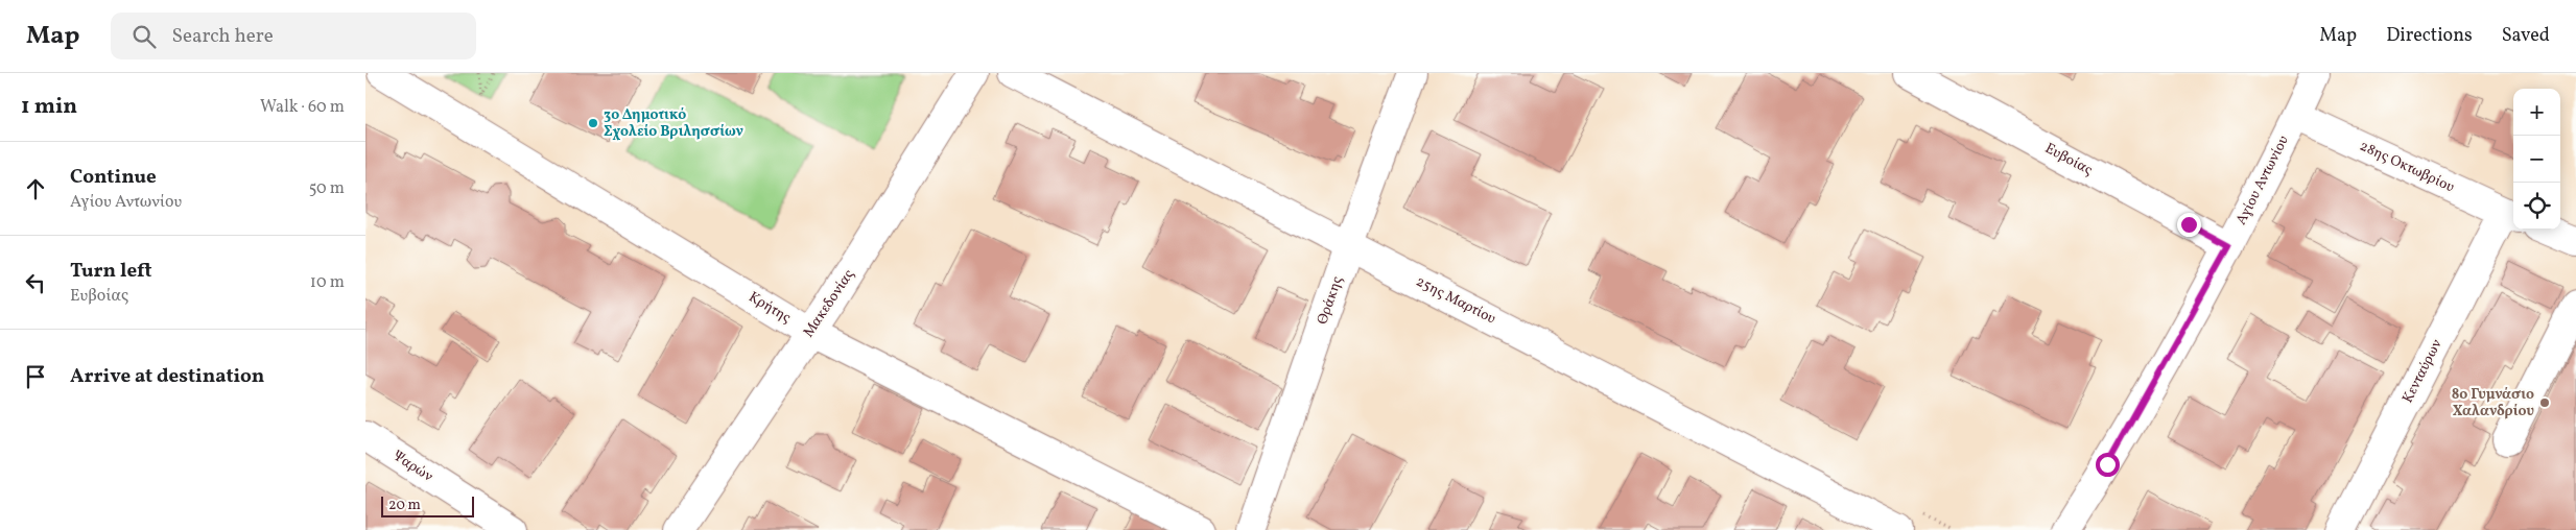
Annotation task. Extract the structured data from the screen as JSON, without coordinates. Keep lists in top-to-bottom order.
{
  "streets": {
    "street": [
      "Ευβοίας",
      "28ης Οκτωβρίου",
      "Αγίου Αντωνίου",
      "Θράκης",
      "25ης Μαρτίου",
      "Μακεδονίας",
      "Κρήτης",
      "Κενταύρων",
      "Ψαρών"
    ]
  },
  "crossings": [
    ["Ευβοίας", "Αγίου Αντωνίου"],
    ["28ης Οκτωβρίου", "Αγίου Αντωνίου"],
    ["28ης Οκτωβρίου", "Κενταύρων"],
    ["Θράκης", "25ης Μαρτίου"],
    ["Μακεδονίας", "Κρήτης"]
  ],
  "places": ["3ο Δημοτικό Σχολείο Βριλησσίων", "8ο Γυμνάσιο Χαλανδρίου"],
  "scale_bar": "20 m",
  "page": {
    "header": "Map",
    "search": "Search here",
    "nav": ["Map", "Directions", "Saved"],
    "heading": ["1 min", "Walk · 60 m"],
    "map_buttons": ["+", "−"],
    "list": [
      ["Continue", "Αγίου Αντωνίου", "50 m"],
      ["Turn left", "Ευβοίας", "10 m"],
      "Arrive at destination"
    ],
    "scale": "20 m"
  }
}
